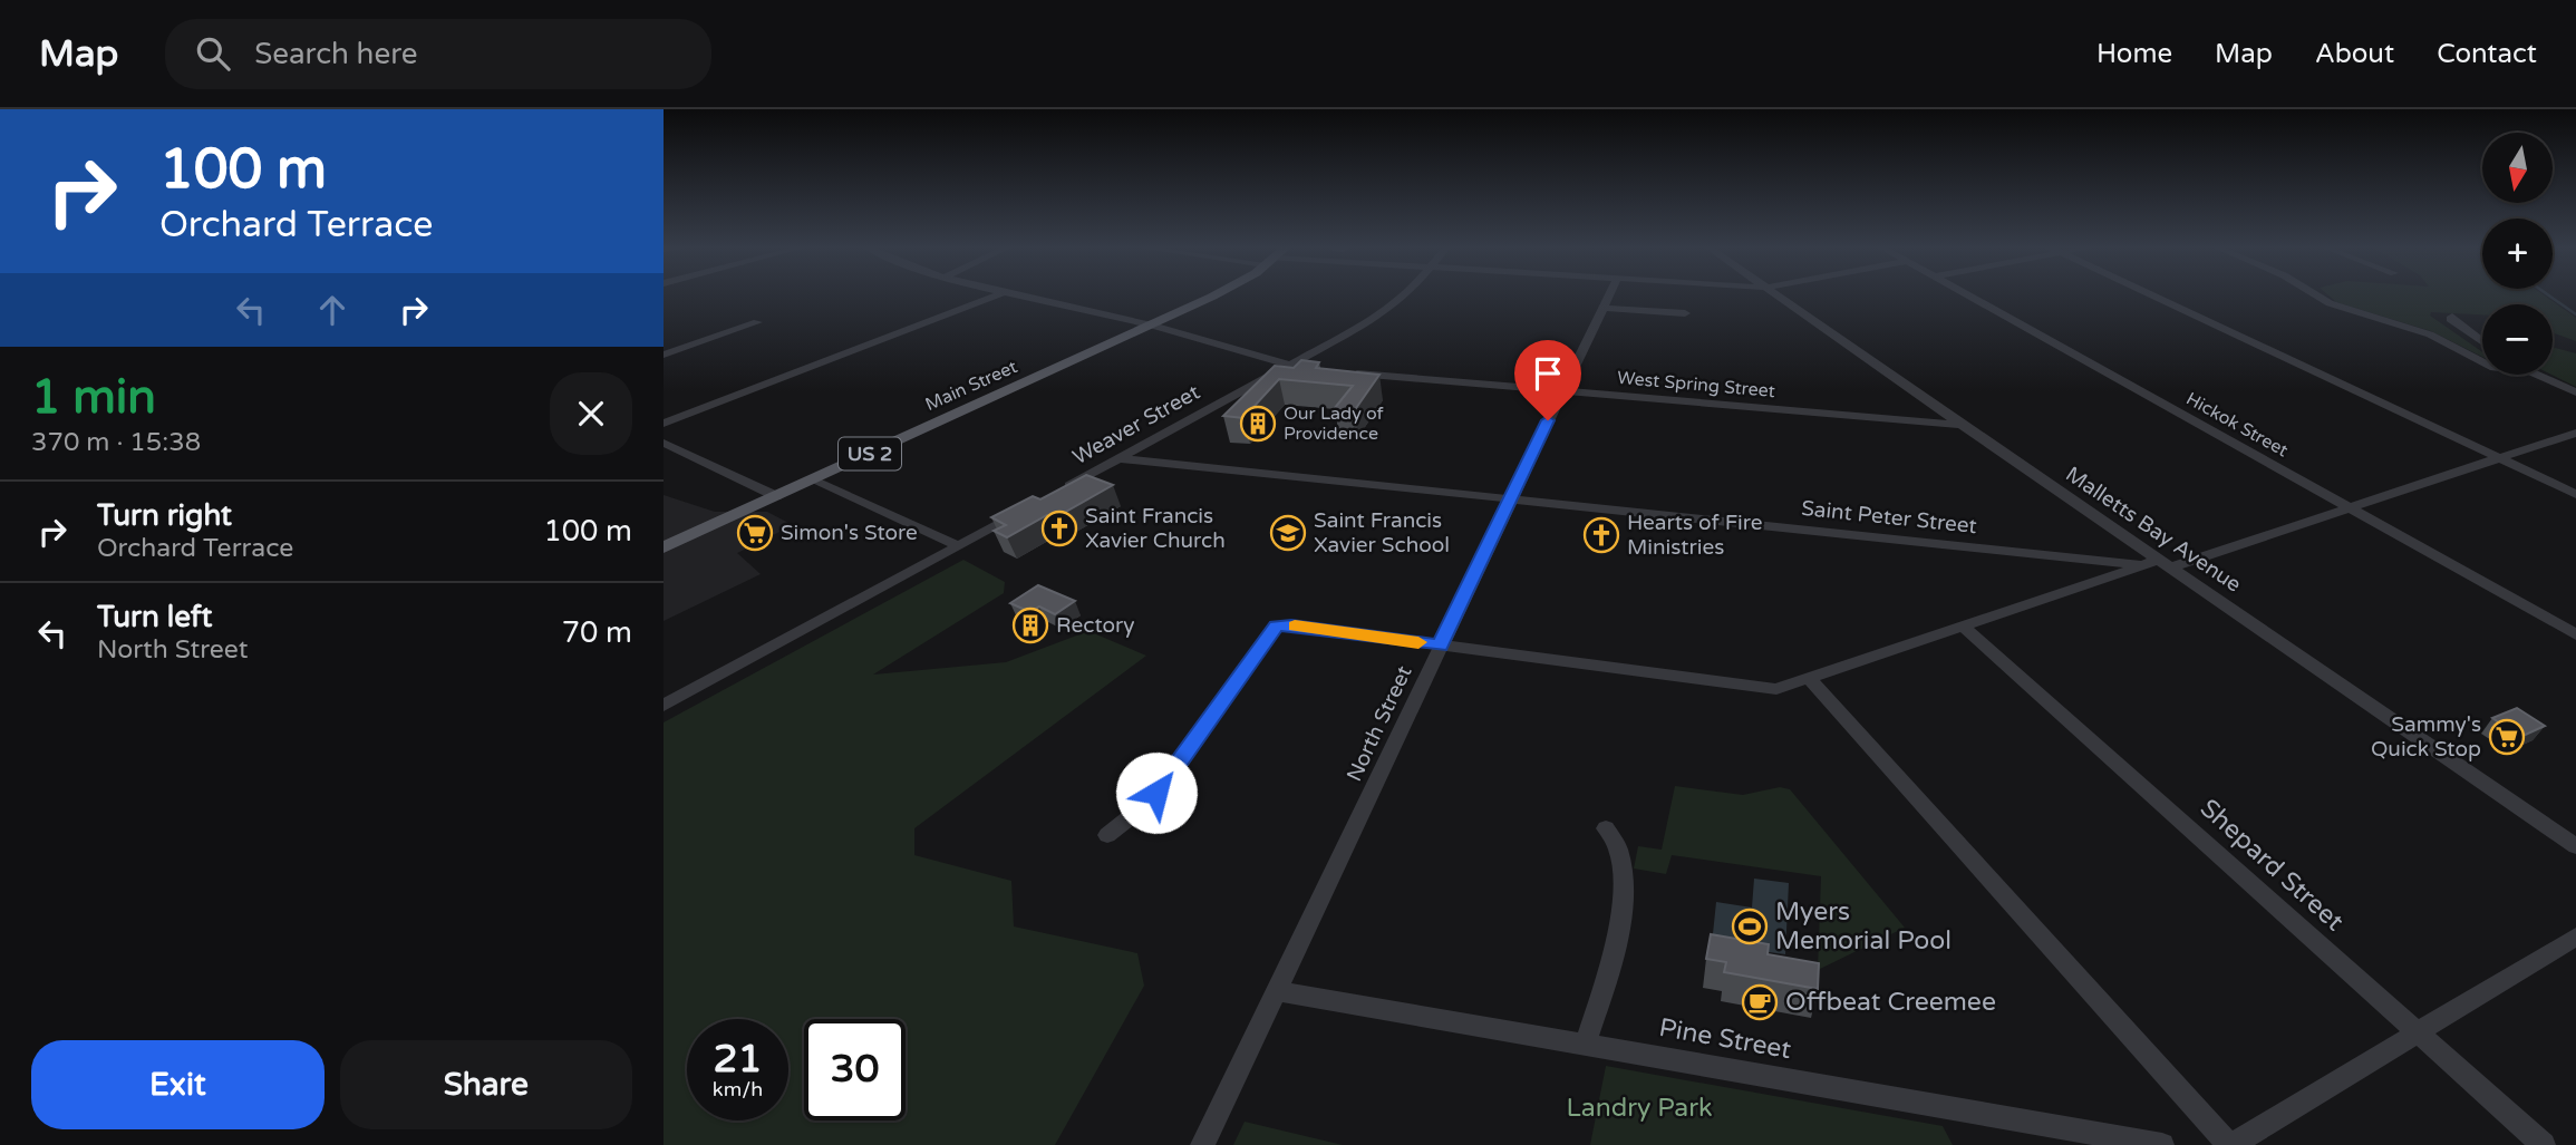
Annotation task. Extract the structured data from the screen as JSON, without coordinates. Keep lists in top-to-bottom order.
{
  "streets": {
    "main road": ["Main Street", "US 2"],
    "street": [
      "West Spring Street",
      "Weaver Street",
      "Hickok Street",
      "Saint Peter Street",
      "Malletts Bay Avenue",
      "North Street",
      "Shepard Street",
      "Pine Street"
    ]
  },
  "crossings": [
    ["West Spring Street", "Malletts Bay Avenue"],
    ["West Spring Street", "North Street"],
    ["Weaver Street", "Saint Peter Street"],
    ["Saint Peter Street", "Malletts Bay Avenue"],
    ["Saint Peter Street", "North Street"],
    ["North Street", "Pine Street"]
  ],
  "parks": ["Landry Park"],
  "places": {
    "building": ["Our Lady of Providence", "Rectory"],
    "church": ["Saint Francis Xavier Church", "Hearts of Fire Ministries"],
    "supermarket": ["Simon's Store", "Sammy's Quick Stop"],
    "school or university": ["Saint Francis Xavier School"],
    "sports": ["Myers Memorial Pool"],
    "cafe": ["Offbeat Creemee"]
  },
  "north": "bottom",
  "page": {
    "header": "Map",
    "search": "Search here",
    "nav": [
      "Home",
      "Map",
      "About",
      "Contact"
    ],
    "turn": ["100 m", "Orchard Terrace"],
    "map_buttons": ["+", "−"],
    "heading": ["1 min", "370 m · 15:38"],
    "list": [
      {
        "name": "Turn right",
        "note": "Orchard Terrace",
        "value": "100 m"
      },
      {
        "name": "Turn left",
        "note": "North Street",
        "value": "70 m"
      }
    ],
    "speed": "21 km/h",
    "limit": "30",
    "buttons": ["Exit", "Share"]
  }
}
